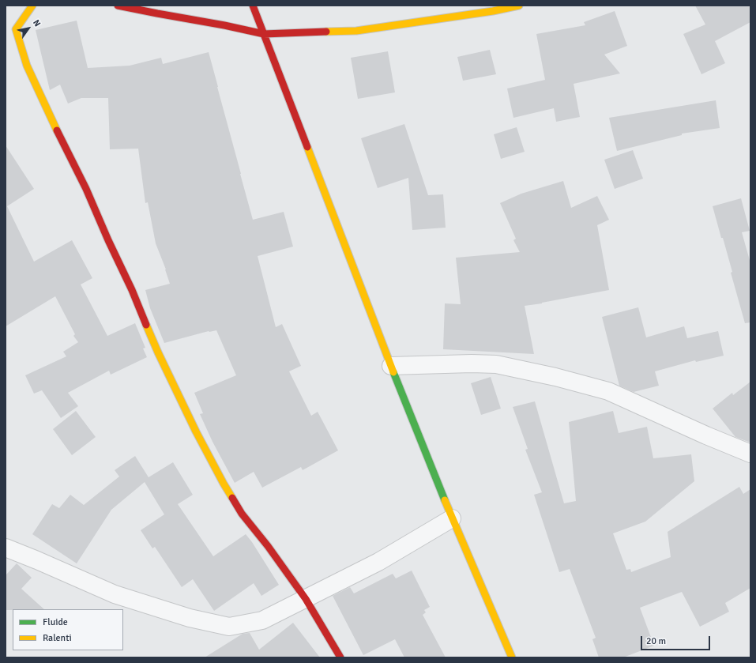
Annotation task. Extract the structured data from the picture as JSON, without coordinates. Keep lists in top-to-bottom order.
{
  "legend": ["Fluide", "Ralenti"],
  "scale_bar": "20 m",
  "north": "top right"
}
